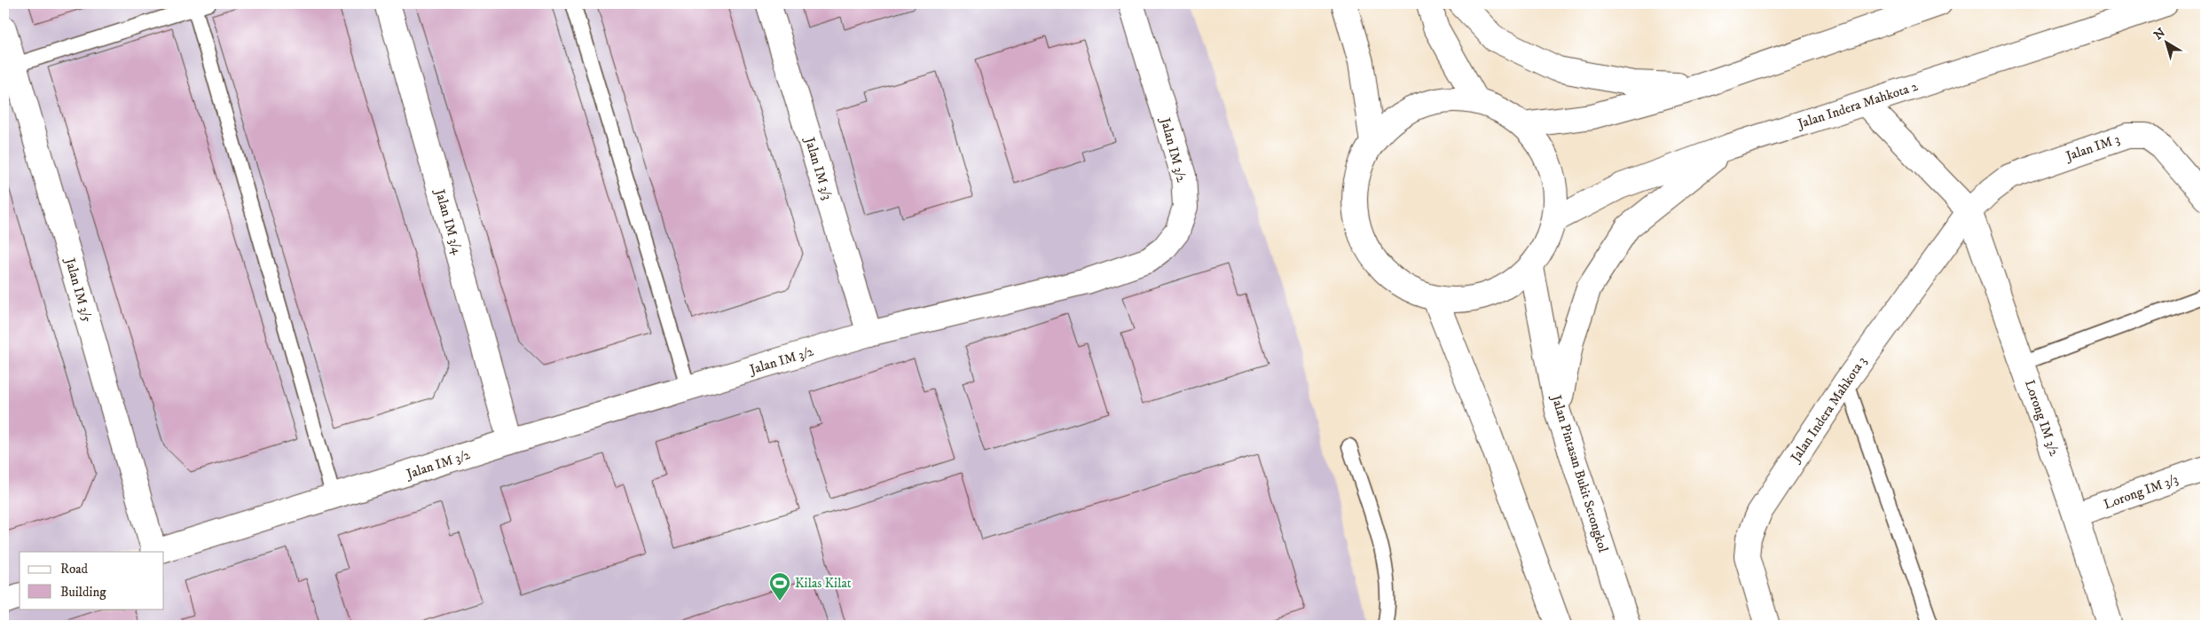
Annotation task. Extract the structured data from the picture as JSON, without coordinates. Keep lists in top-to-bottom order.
{
  "streets": {
    "street": [
      "Jalan Indera Mahkota 2",
      "Jalan IM 3",
      "Jalan IM 3/2",
      "Jalan IM 3/3",
      "Jalan IM 3/4",
      "Jalan IM 3/5",
      "Jalan Indera Mahkota 3",
      "Lorong IM 3/2",
      "Jalan Pintasan Bukit Setongkol",
      "Lorong IM 3/3"
    ]
  },
  "crossings": [
    ["Jalan IM 3", "Jalan Indera Mahkota 3"],
    ["Jalan IM 3", "Lorong IM 3/2"],
    ["Jalan IM 3/2", "Jalan IM 3/3"],
    ["Jalan IM 3/2", "Jalan IM 3/4"],
    ["Jalan IM 3/2", "Jalan IM 3/5"],
    ["Jalan Indera Mahkota 3", "Lorong IM 3/2"],
    ["Lorong IM 3/2", "Lorong IM 3/3"]
  ],
  "places": {
    "sports": ["Kilas Kilat"]
  },
  "legend": ["Road", "Building"],
  "north": "top left"
}
